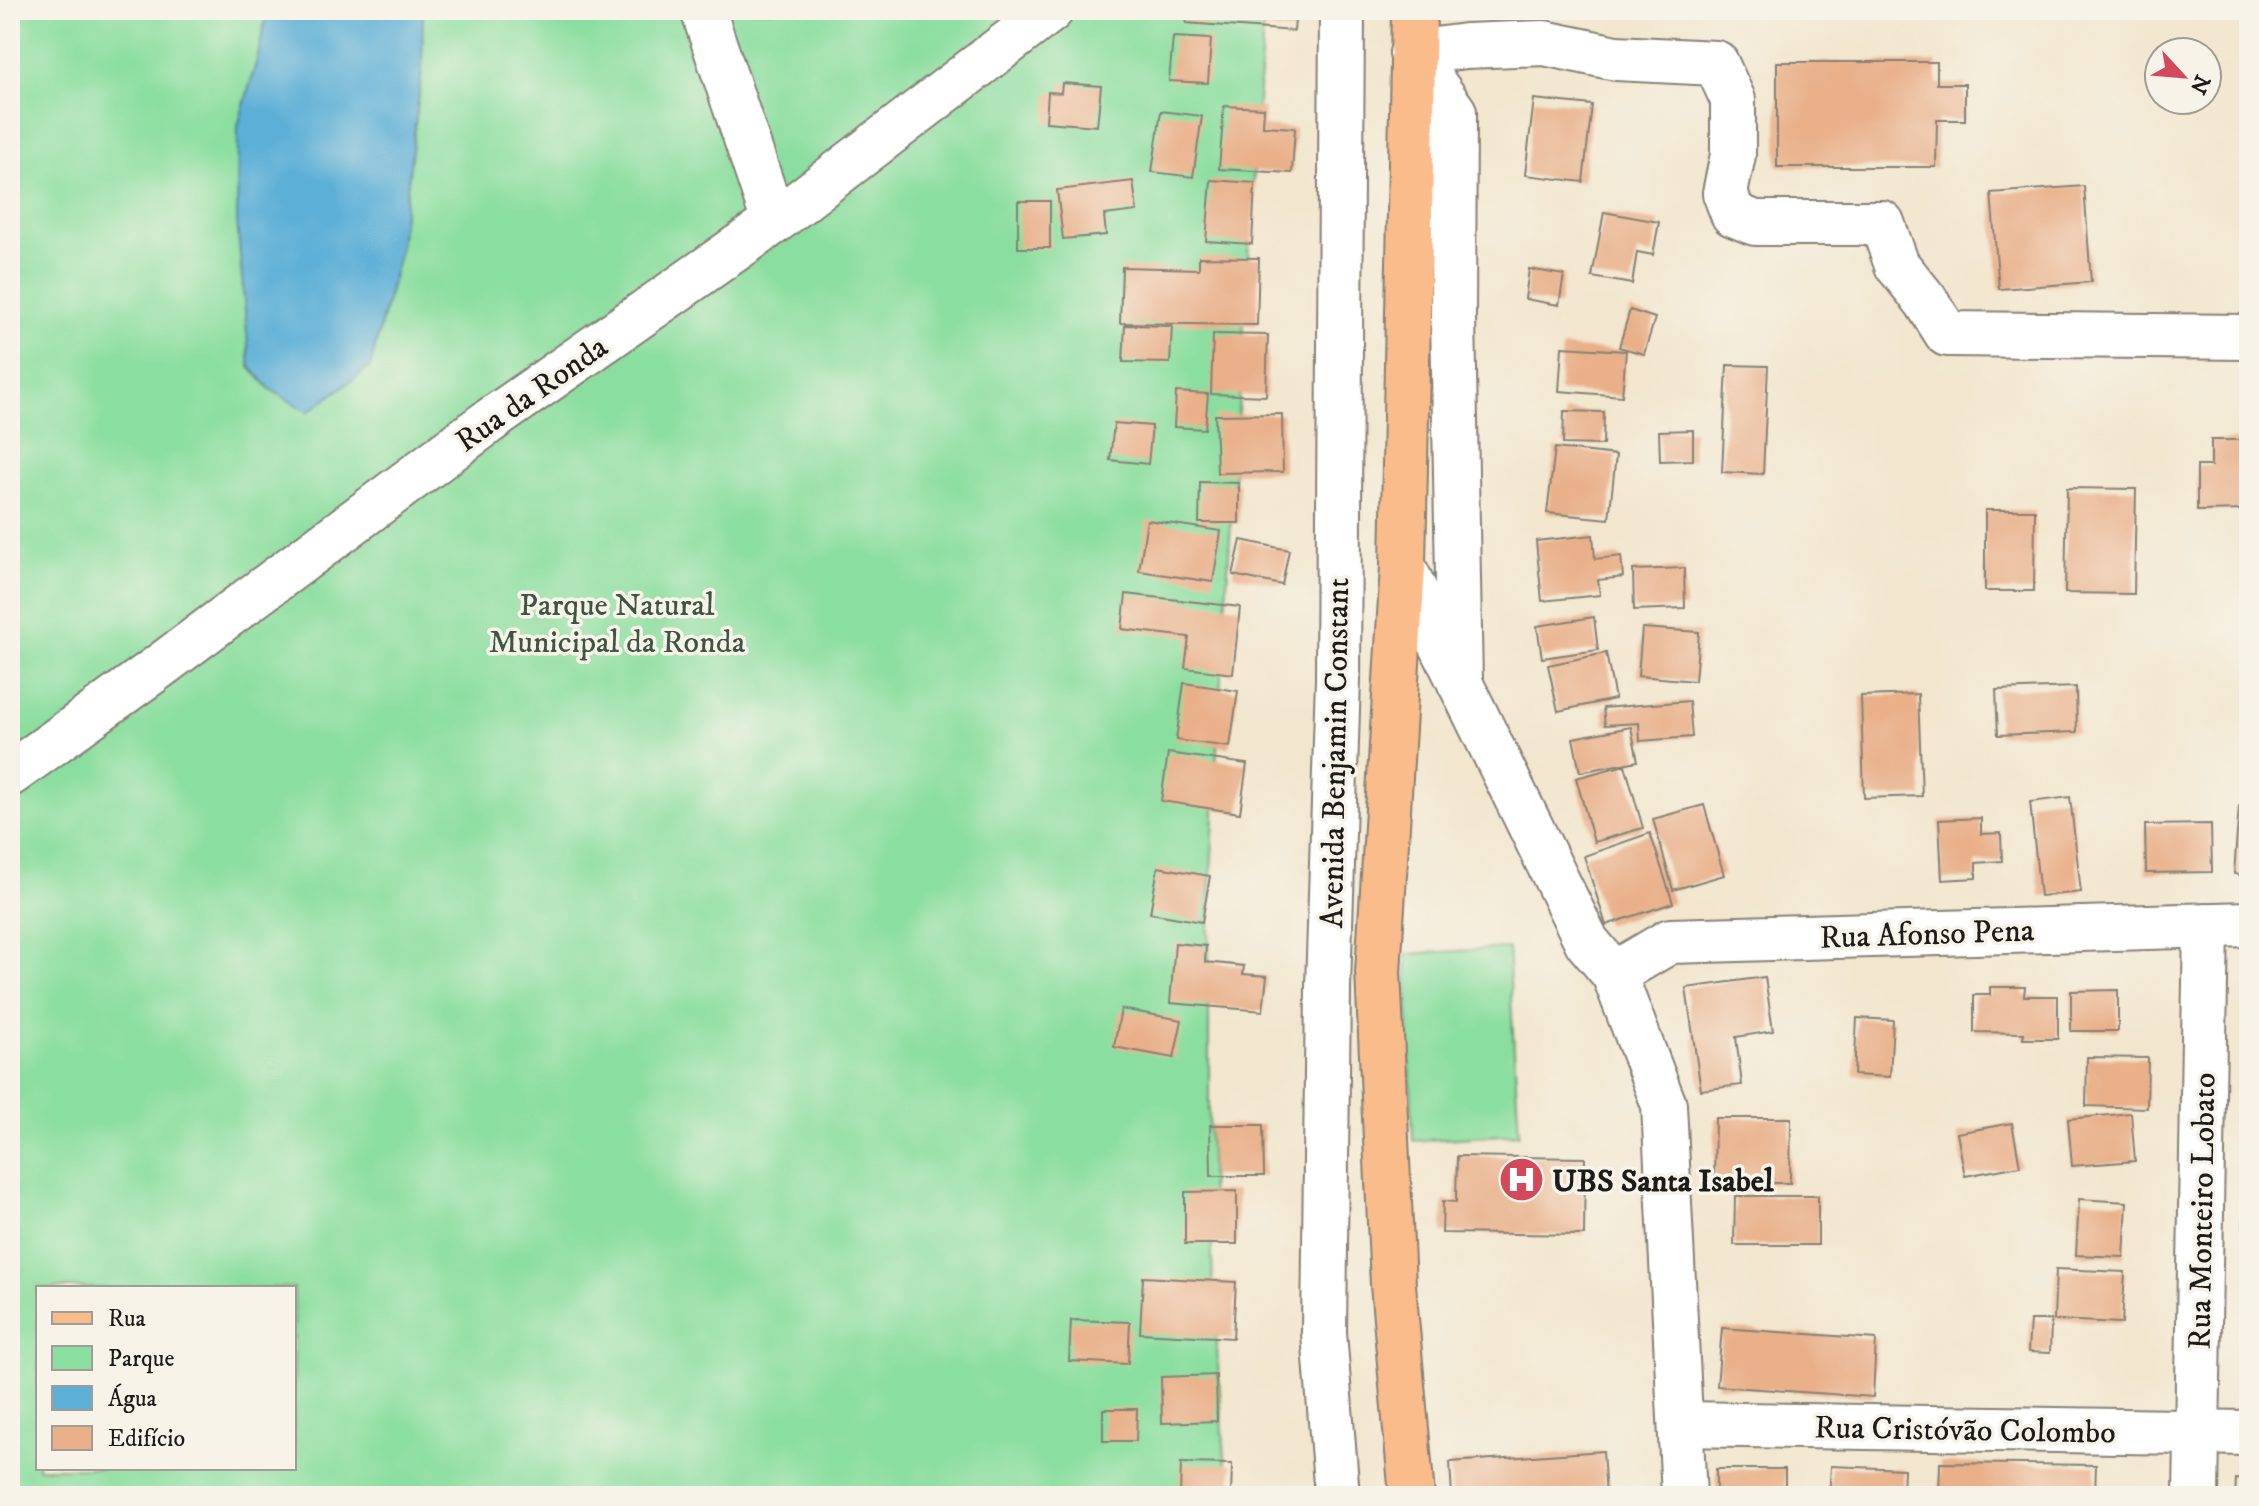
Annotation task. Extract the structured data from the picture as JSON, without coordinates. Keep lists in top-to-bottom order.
{
  "streets": {
    "main road": ["Avenida Benjamin Constant"],
    "street": [
      "Rua da Ronda",
      "Rua Afonso Pena",
      "Rua Monteiro Lobato",
      "Rua Cristóvão Colombo"
    ]
  },
  "crossings": [
    ["Avenida Benjamin Constant", "Rua Afonso Pena"],
    ["Avenida Benjamin Constant", "Rua Cristóvão Colombo"],
    ["Rua Afonso Pena", "Rua Monteiro Lobato"],
    ["Rua Monteiro Lobato", "Rua Cristóvão Colombo"]
  ],
  "parks": ["Parque Natural Municipal da Ronda"],
  "places": {
    "hospital": ["UBS Santa Isabel"]
  },
  "legend": [
    "Rua",
    "Parque",
    "Água",
    "Edifício"
  ],
  "north": "bottom right"
}
